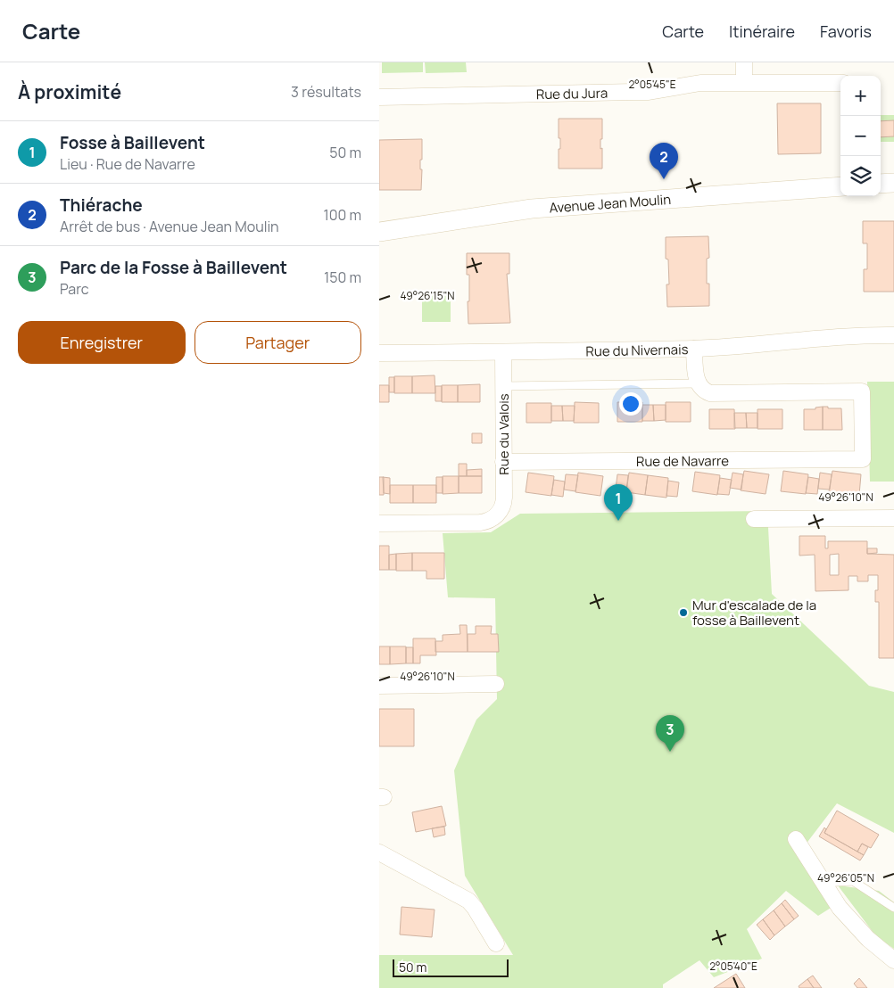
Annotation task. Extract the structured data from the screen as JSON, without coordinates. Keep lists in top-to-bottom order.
{
  "streets": {
    "street": [
      "Rue du Jura",
      "Avenue Jean Moulin",
      "Rue du Nivernais",
      "Rue du Valois",
      "Rue de Navarre"
    ]
  },
  "crossings": [
    ["Rue du Nivernais", "Rue du Valois"],
    ["Rue du Valois", "Rue de Navarre"]
  ],
  "places": ["Mur d'escalade de la fosse à Baillevent"],
  "scale_bar": "50 m",
  "page": {
    "header": "Carte",
    "nav": ["Carte", "Itinéraire", "Favoris"],
    "heading": ["À proximité", "3 résultats"],
    "map_buttons": ["+", "−"],
    "list": [
      {
        "mark": "1",
        "name": "Fosse à Baillevent",
        "note": "Lieu · Rue de Navarre",
        "value": "50 m"
      },
      {
        "mark": "2",
        "name": "Thiérache",
        "note": "Arrêt de bus · Avenue Jean Moulin",
        "value": "100 m"
      },
      {
        "mark": "3",
        "name": "Parc de la Fosse à Baillevent",
        "note": "Parc",
        "value": "150 m"
      }
    ],
    "pins": ["2", "1", "3"],
    "buttons": ["Enregistrer", "Partager"],
    "scale": "50 m"
  },
  "coordinates": [
    "2°05'45\"E",
    "49°26'15\"N",
    "49°26'10\"N",
    "49°26'05\"N",
    "2°05'40\"E"
  ]
}
